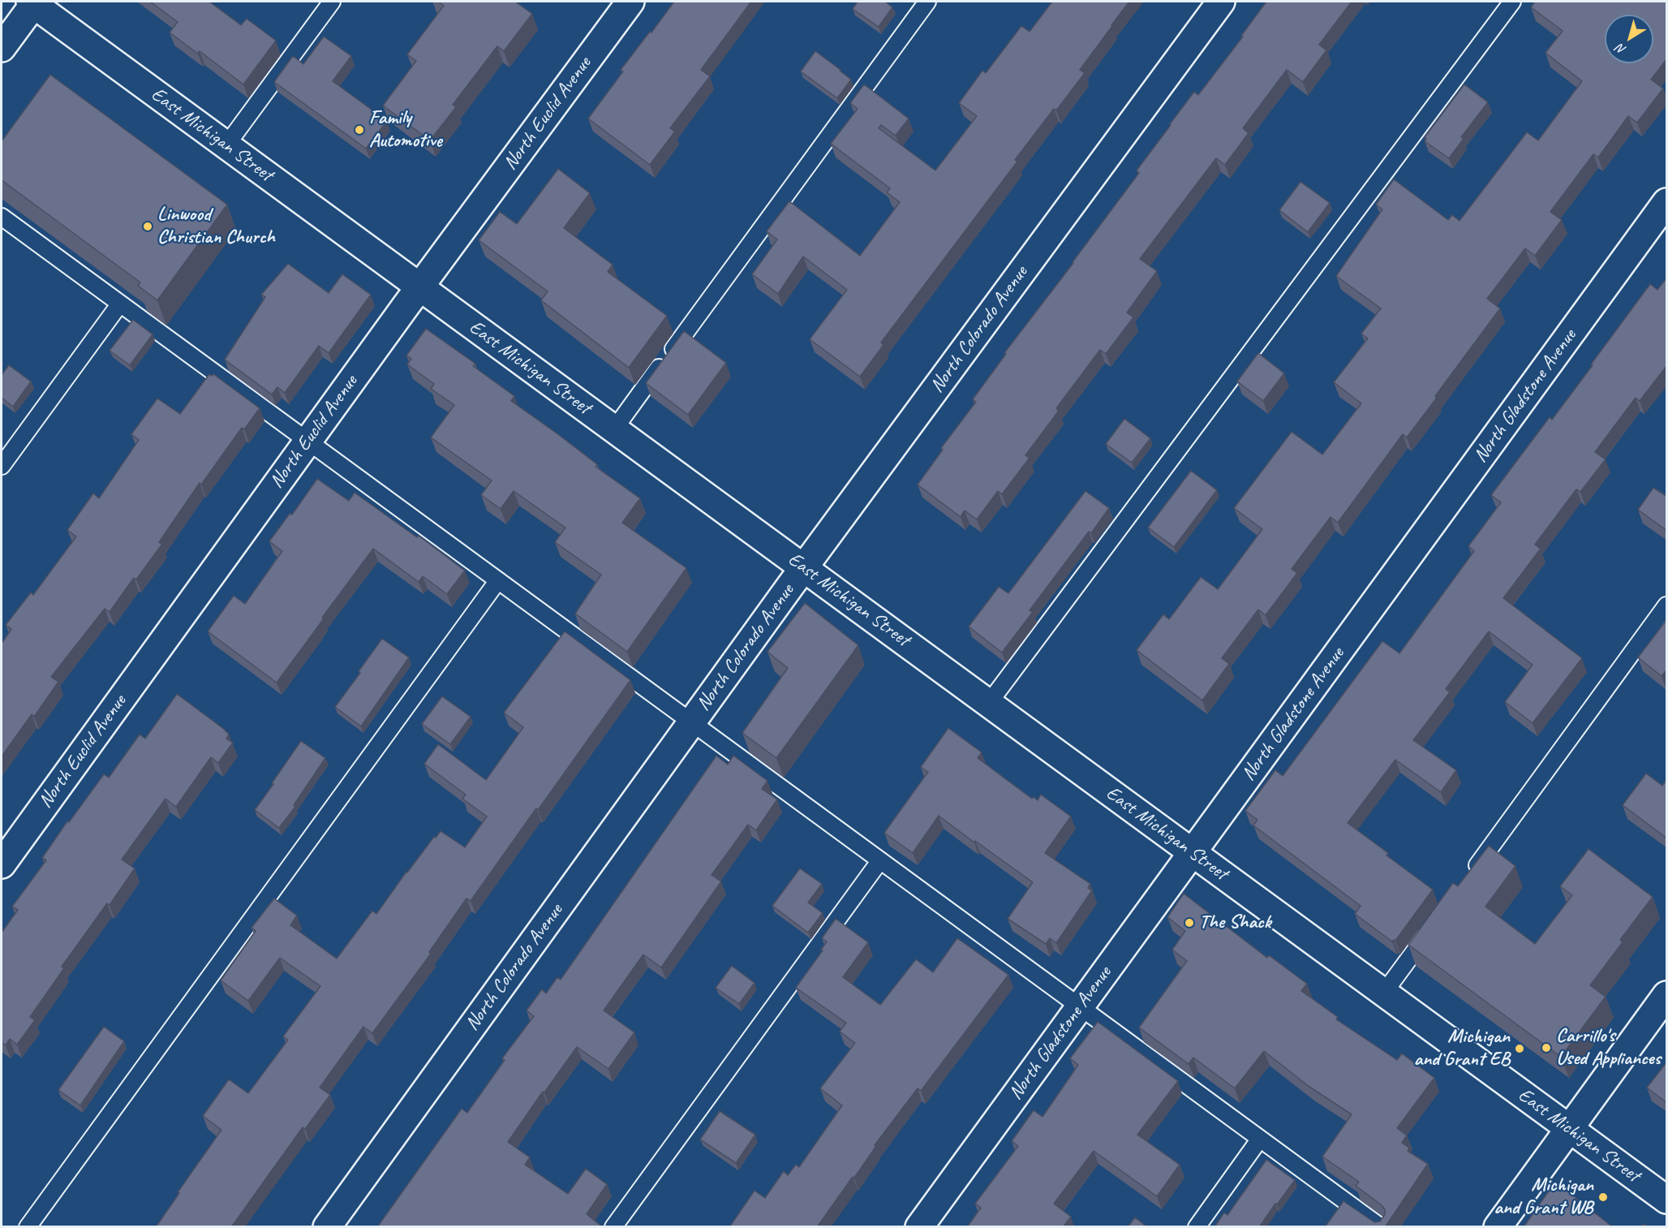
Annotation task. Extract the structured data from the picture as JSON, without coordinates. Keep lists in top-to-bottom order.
{
  "streets": {
    "street": [
      "North Euclid Avenue",
      "East Michigan Street",
      "North Colorado Avenue",
      "North Gladstone Avenue"
    ]
  },
  "crossings": [
    ["North Euclid Avenue", "East Michigan Street"],
    ["East Michigan Street", "North Colorado Avenue"],
    ["East Michigan Street", "North Gladstone Avenue"]
  ],
  "places": [
    "Family Automotive",
    "Linwood Christian Church",
    "The Shack",
    "Carrillo's Used Appliances",
    "Michigan and Grant EB",
    "Michigan and Grant WB"
  ],
  "north": "bottom left"
}
